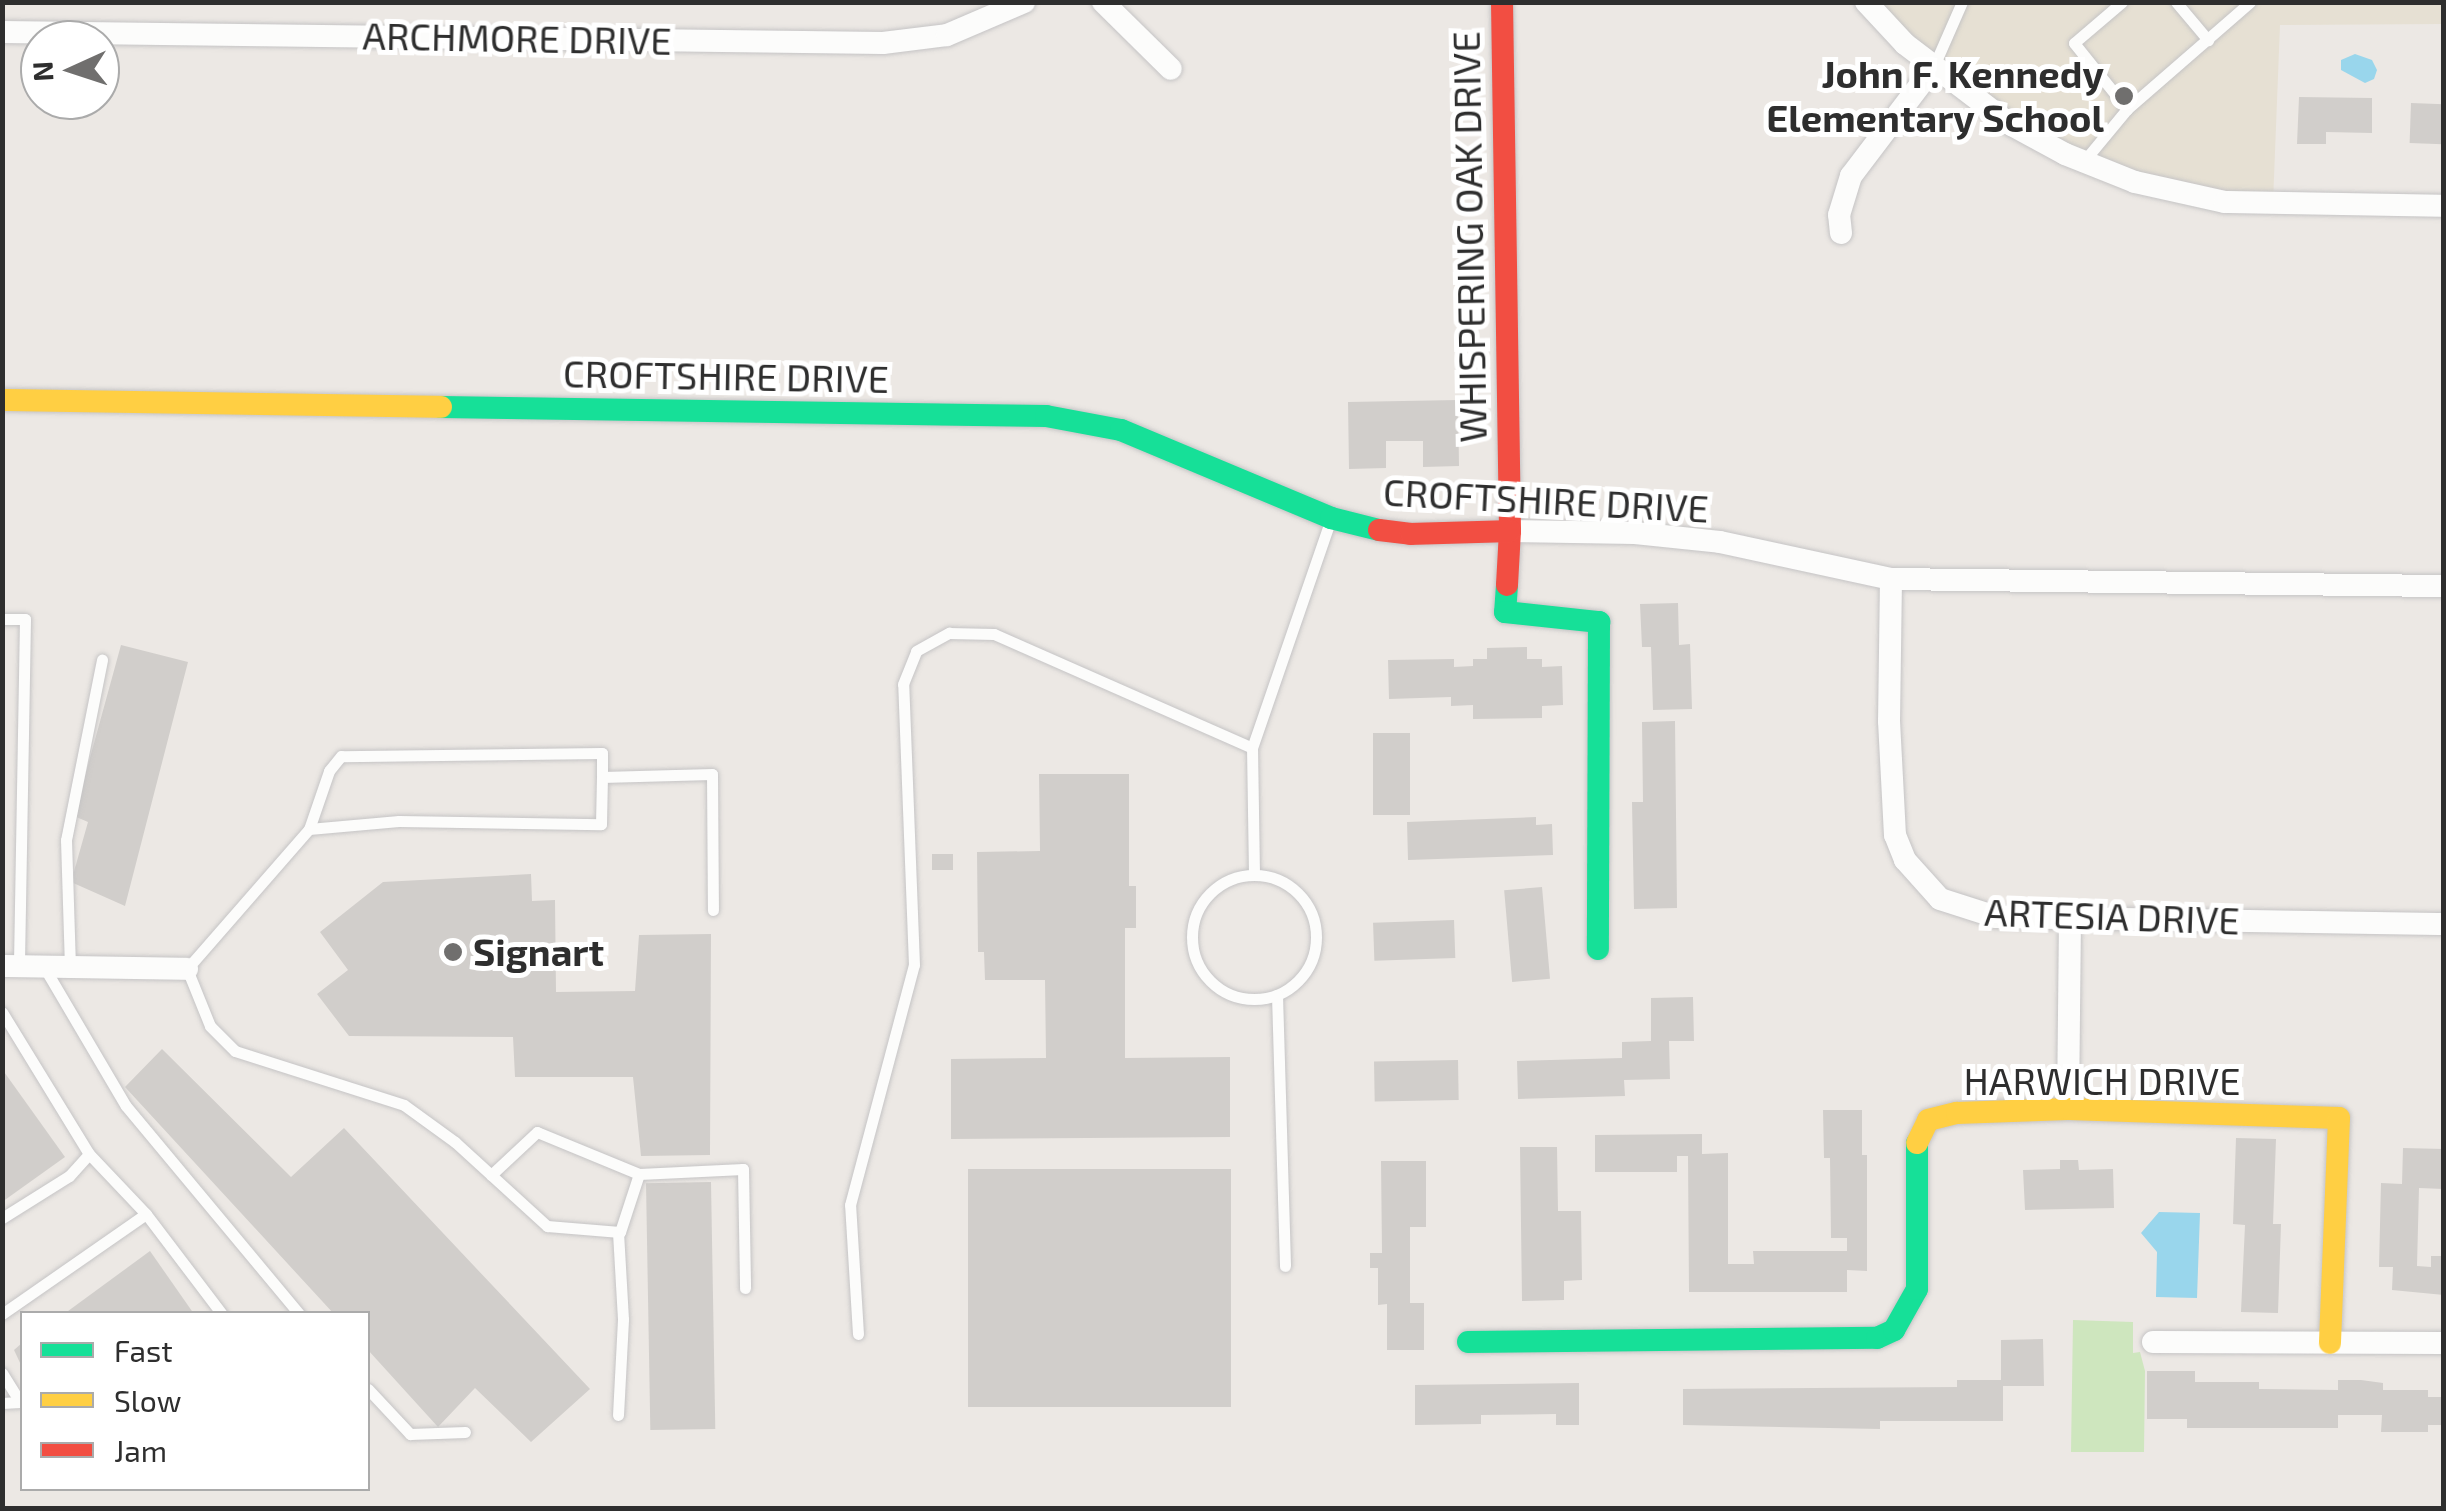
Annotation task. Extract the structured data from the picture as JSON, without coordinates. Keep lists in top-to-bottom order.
{
  "streets": {
    "street": [
      "ARCHMORE DRIVE",
      "WHISPERING OAK DRIVE",
      "CROFTSHIRE DRIVE",
      "ARTESIA DRIVE",
      "HARWICH DRIVE"
    ]
  },
  "crossings": [
    ["WHISPERING OAK DRIVE", "CROFTSHIRE DRIVE"],
    ["CROFTSHIRE DRIVE", "ARTESIA DRIVE"]
  ],
  "places": ["John F. Kennedy Elementary School", "Signart"],
  "legend": ["Fast", "Slow", "Jam"],
  "north": "left"
}
